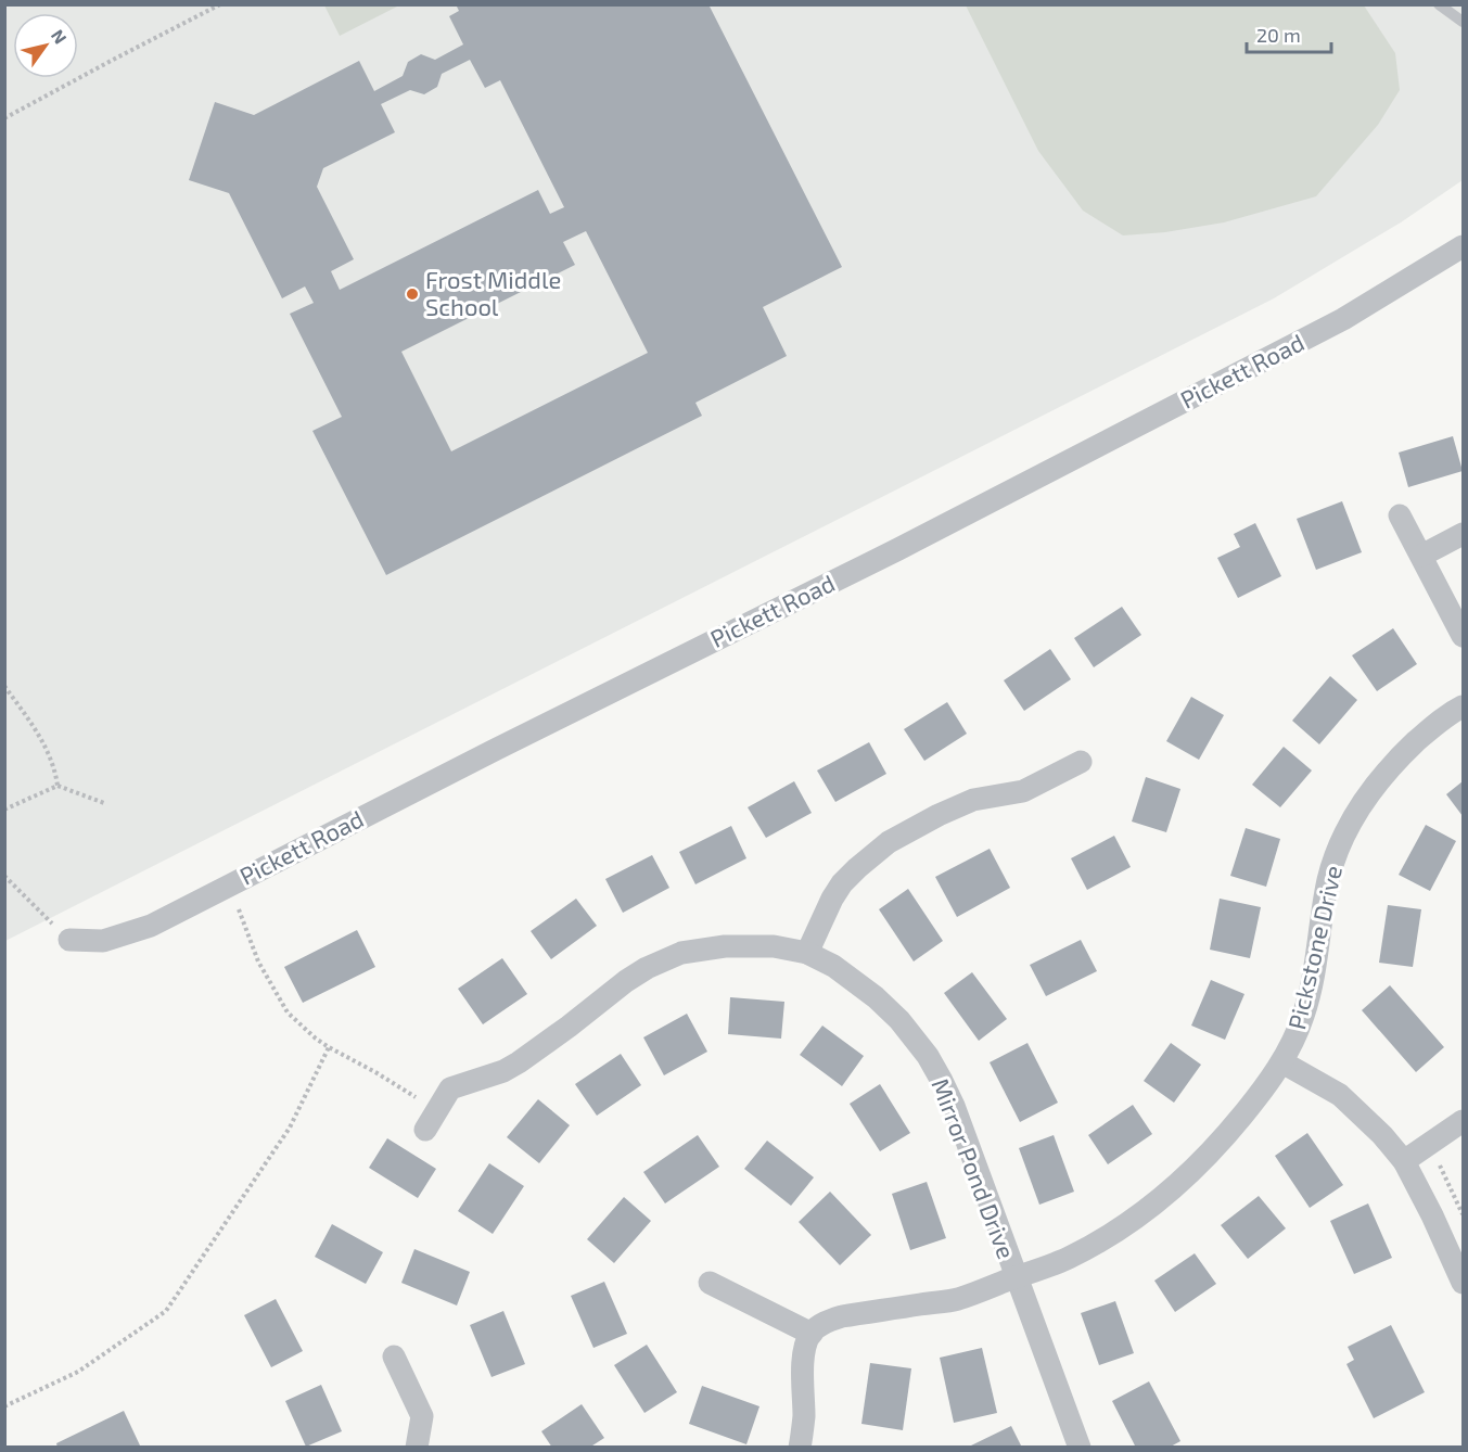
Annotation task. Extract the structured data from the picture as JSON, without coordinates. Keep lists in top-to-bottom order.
{
  "streets": {
    "street": ["Pickett Road", "Pickstone Drive", "Mirror Pond Drive"]
  },
  "crossings": [
    ["Pickstone Drive", "Mirror Pond Drive"]
  ],
  "places": ["Frost Middle School"],
  "scale_bar": "20 m",
  "north": "top right"
}
